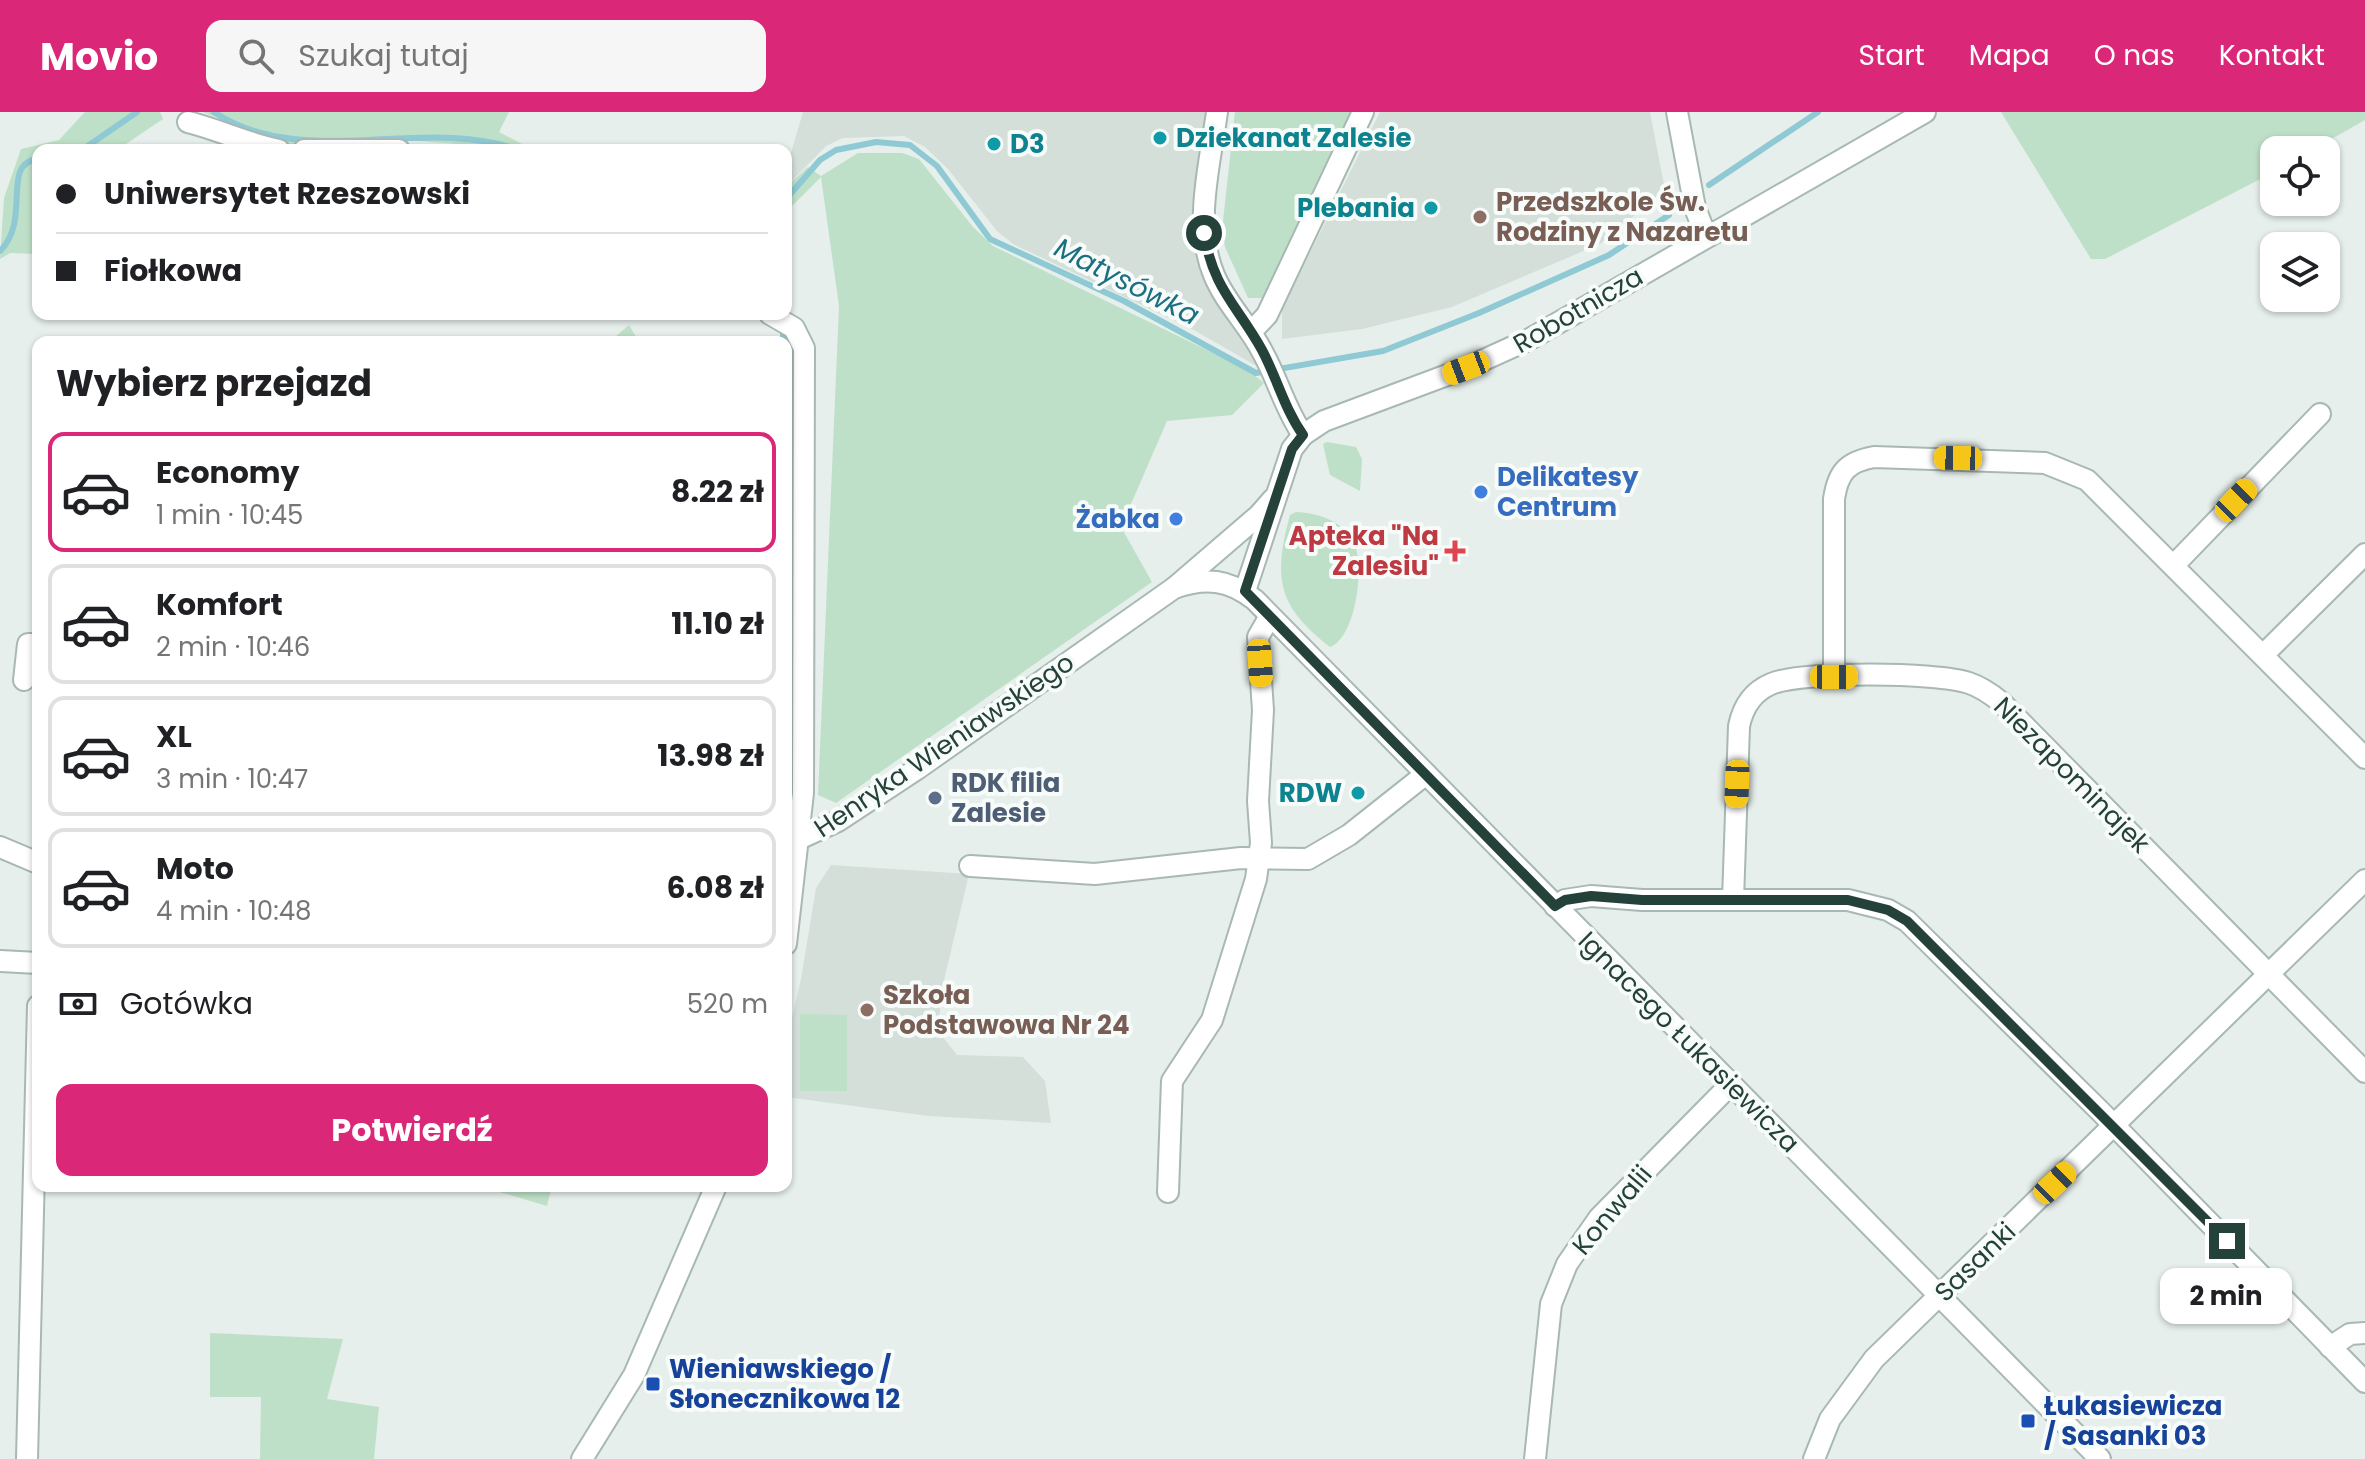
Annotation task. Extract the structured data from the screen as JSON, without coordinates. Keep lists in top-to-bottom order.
{
  "streets": {
    "street": [
      "Robotnicza",
      "Henryka Wieniawskiego",
      "Niezapominajek",
      "Ignacego Łukasiewicza",
      "Konwalii",
      "Sasanki"
    ]
  },
  "crossings": [
    ["Robotnicza", "Henryka Wieniawskiego"],
    ["Henryka Wieniawskiego", "Ignacego Łukasiewicza"],
    ["Niezapominajek", "Sasanki"],
    ["Ignacego Łukasiewicza", "Konwalii"],
    ["Ignacego Łukasiewicza", "Sasanki"]
  ],
  "water": ["Matysówka"],
  "places": {
    "other": [
      "Dziekanat Zalesie",
      "D3",
      "Plebania",
      "Przedszkole Św. Rodziny z Nazaretu",
      "Delikatesy Centrum",
      "Żabka",
      "RDW",
      "RDK filia Zalesie",
      "Szkoła Podstawowa Nr 24"
    ],
    "health": ["Apteka \"Na Zalesiu\""],
    "transit": ["Wieniawskiego / Słonecznikowa 12", "Łukasiewicza / Sasanki 03"]
  },
  "page": {
    "header": "Movio",
    "search": "Szukaj tutaj",
    "nav": [
      "Start",
      "Mapa",
      "O nas",
      "Kontakt"
    ],
    "banner": ["Uniwersytet Rzeszowski", "Fiołkowa"],
    "heading": "Wybierz przejazd",
    "list": [
      {
        "name": "Economy",
        "note": "1 min · 10:45",
        "value": "8.22 zł"
      },
      {
        "name": "Komfort",
        "note": "2 min · 10:46",
        "value": "11.10 zł"
      },
      {
        "name": "XL",
        "note": "3 min · 10:47",
        "value": "13.98 zł"
      },
      {
        "name": "Moto",
        "note": "4 min · 10:48",
        "value": "6.08 zł"
      }
    ],
    "pay": ["Gotówka", "520 m"],
    "buttons": "Potwierdź",
    "bubble": "2 min"
  }
}
